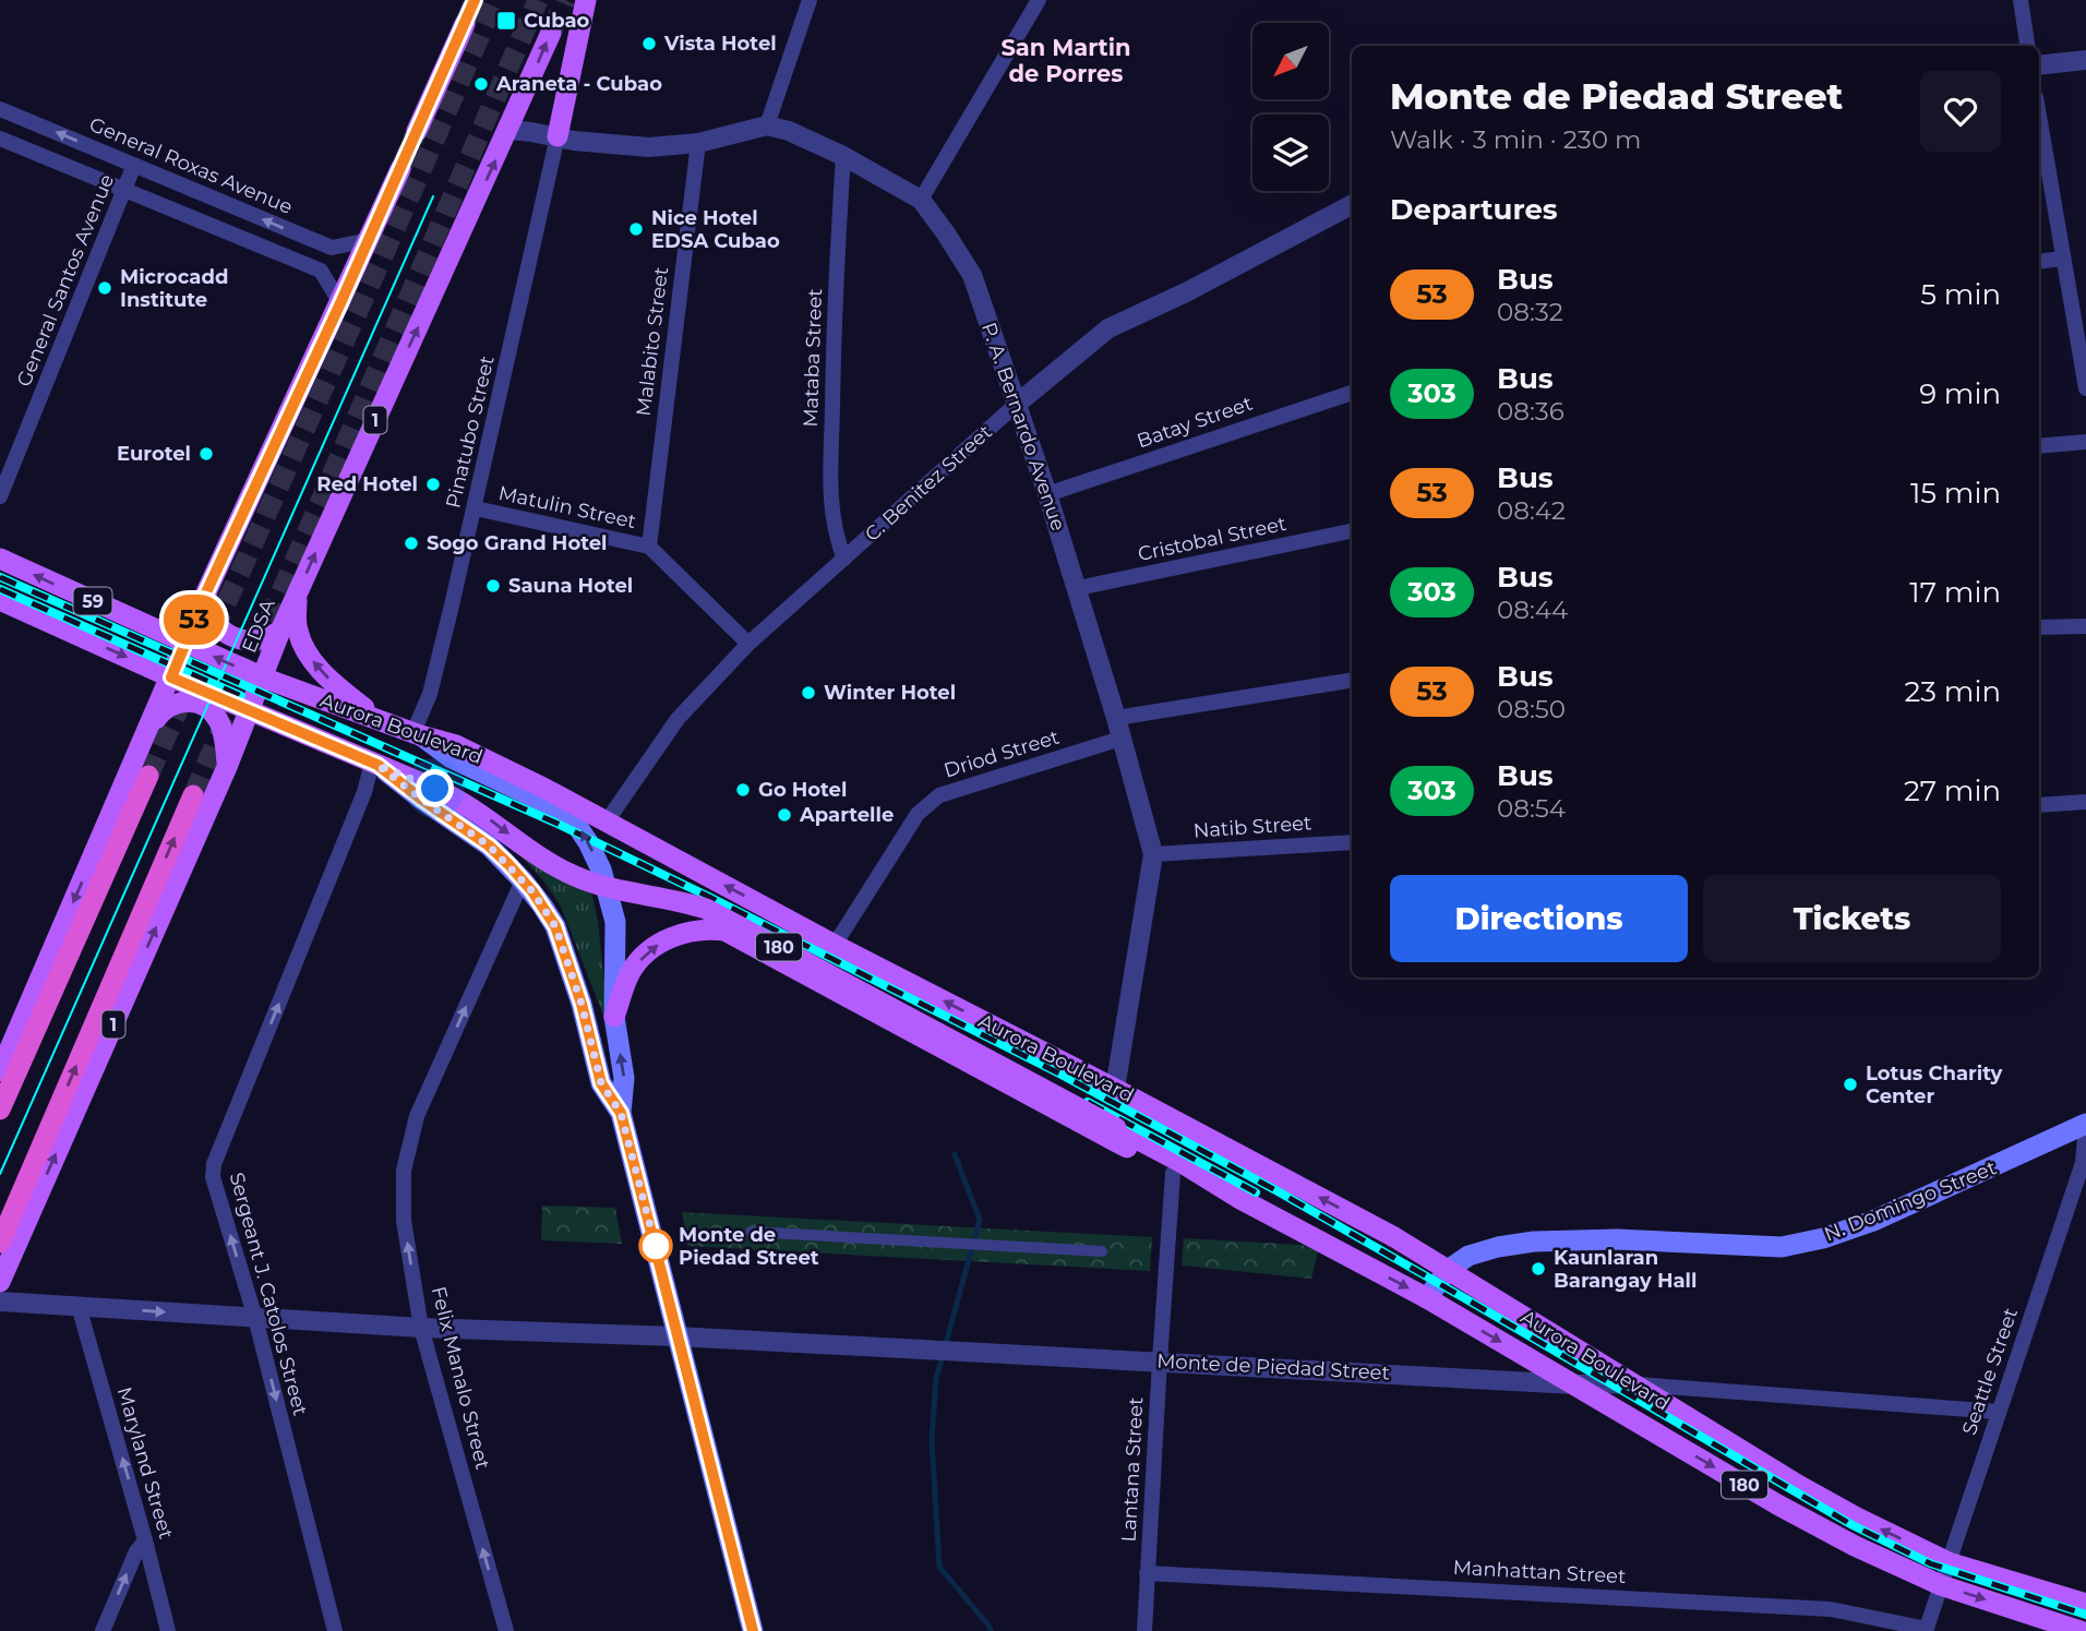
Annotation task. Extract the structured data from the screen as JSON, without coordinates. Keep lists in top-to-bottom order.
{
  "streets": {
    "highway": ["1"],
    "main road": [
      "59",
      "EDSA",
      "Aurora Boulevard",
      "180",
      "N. Domingo Street"
    ],
    "street": [
      "General Roxas Avenue",
      "General Santos Avenue",
      "Malabito Street",
      "Mataba Street",
      "Batay Street",
      "P. A. Bernardo Avenue",
      "Pinatubo Street",
      "C. Benitez Street",
      "Matulin Street",
      "Cristobal Street",
      "Driod Street",
      "Natib Street",
      "Sergeant J. Catolos Street",
      "Monte de Piedad Street",
      "Seattle Street",
      "Felix Manalo Street",
      "Maryland Street",
      "Lantana Street",
      "Manhattan Street"
    ]
  },
  "crossings": [
    ["General Roxas Avenue", "General Santos Avenue"],
    ["Malabito Street", "Matulin Street"],
    ["Mataba Street", "P. A. Bernardo Avenue"],
    ["Mataba Street", "C. Benitez Street"],
    ["Batay Street", "P. A. Bernardo Avenue"],
    ["P. A. Bernardo Avenue", "C. Benitez Street"],
    ["P. A. Bernardo Avenue", "Cristobal Street"],
    ["P. A. Bernardo Avenue", "Aurora Boulevard"],
    ["P. A. Bernardo Avenue", "Driod Street"],
    ["P. A. Bernardo Avenue", "Natib Street"],
    ["Pinatubo Street", "Matulin Street"],
    ["Pinatubo Street", "Aurora Boulevard"],
    ["C. Benitez Street", "Matulin Street"],
    ["C. Benitez Street", "Aurora Boulevard"],
    ["EDSA", "Aurora Boulevard"],
    ["Aurora Boulevard", "Driod Street"],
    ["Aurora Boulevard", "N. Domingo Street"],
    ["Aurora Boulevard", "Sergeant J. Catolos Street"],
    ["Aurora Boulevard", "Monte de Piedad Street"],
    ["Aurora Boulevard", "Seattle Street"],
    ["N. Domingo Street", "Seattle Street"],
    ["Sergeant J. Catolos Street", "Monte de Piedad Street"],
    ["Monte de Piedad Street", "Seattle Street"],
    ["Monte de Piedad Street", "Felix Manalo Street"],
    ["Monte de Piedad Street", "Maryland Street"],
    ["Monte de Piedad Street", "Lantana Street"],
    ["Seattle Street", "Manhattan Street"],
    ["Lantana Street", "Manhattan Street"]
  ],
  "one_way": ["Felix Manalo Street", "Maryland Street"],
  "districts": ["San Martin de Porres"],
  "places": {
    "transit": ["Cubao"],
    "other": [
      "Vista Hotel",
      "Araneta - Cubao",
      "Nice Hotel EDSA Cubao",
      "Microcadd Institute",
      "Eurotel",
      "Red Hotel",
      "Sogo Grand Hotel",
      "Sauna Hotel",
      "Winter Hotel",
      "Go Hotel",
      "Apartelle",
      "Lotus Charity Center",
      "Monte de Piedad Street",
      "Kaunlaran Barangay Hall"
    ]
  },
  "lines": ["bus line 53"],
  "north": "bottom left",
  "page": {
    "on_map": "53",
    "heading": [
      ["Monte de Piedad Street", "Walk · 3 min · 230 m"],
      "Departures"
    ],
    "list": [
      {
        "mark": "53",
        "name": "Bus",
        "note": "08:32",
        "value": "5 min"
      },
      {
        "mark": "303",
        "name": "Bus",
        "note": "08:36",
        "value": "9 min"
      },
      {
        "mark": "53",
        "name": "Bus",
        "note": "08:42",
        "value": "15 min"
      },
      {
        "mark": "303",
        "name": "Bus",
        "note": "08:44",
        "value": "17 min"
      },
      {
        "mark": "53",
        "name": "Bus",
        "note": "08:50",
        "value": "23 min"
      },
      {
        "mark": "303",
        "name": "Bus",
        "note": "08:54",
        "value": "27 min"
      }
    ],
    "buttons": ["Directions", "Tickets"]
  }
}
